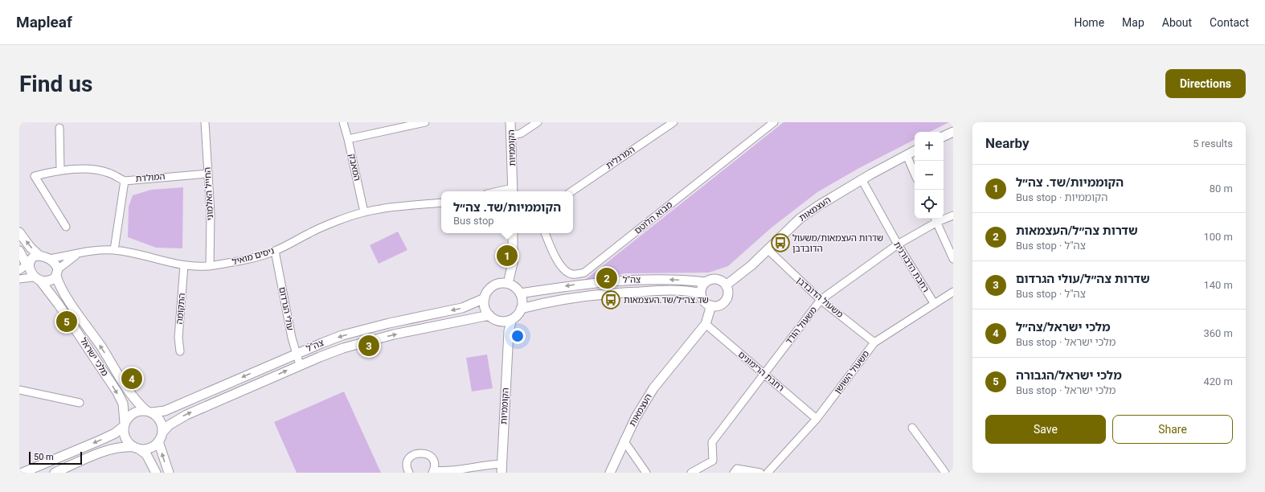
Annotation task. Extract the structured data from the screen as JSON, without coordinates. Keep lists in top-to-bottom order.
{
  "streets": {
    "street": [
      "הקוממיות",
      "המרגלית",
      "המאבק",
      "המולדת",
      "החייל האלמוני",
      "העצמאות",
      "מבוא הלוטם",
      "ניסים מואיל",
      "רחבת הדבורנית",
      "צה\"ל",
      "משעול הדובדבן",
      "התקומה",
      "עולי הגרדום",
      "משעול הורד",
      "מלכי ישראל",
      "רחבת הרימונים",
      "משעול השושן"
    ]
  },
  "crossings": [
    ["הקוממיות", "צה\"ל"],
    ["המאבק", "ניסים מואיל"],
    ["המולדת", "החייל האלמוני"],
    ["המולדת", "ניסים מואיל"],
    ["החייל האלמוני", "ניסים מואיל"],
    ["העצמאות", "רחבת הדבורנית"],
    ["העצמאות", "צה\"ל"],
    ["העצמאות", "משעול הדובדבן"],
    ["העצמאות", "רחבת הרימונים"],
    ["ניסים מואיל", "התקומה"],
    ["ניסים מואיל", "עולי הגרדום"],
    ["ניסים מואיל", "מלכי ישראל"],
    ["רחבת הדבורנית", "משעול הורד"],
    ["רחבת הדבורנית", "משעול השושן"],
    ["צה\"ל", "עולי הגרדום"],
    ["צה\"ל", "מלכי ישראל"],
    ["משעול הדובדבן", "משעול הורד"],
    ["משעול הדובדבן", "משעול השושן"],
    ["משעול הורד", "רחבת הרימונים"],
    ["רחבת הרימונים", "משעול השושן"]
  ],
  "places": {
    "bus stop": ["שדרות העצמאות/משעול הדובדבן", "שד.צה״ל/שד.העצמאות"]
  },
  "scale_bar": "50 m",
  "page": {
    "header": "Mapleaf",
    "nav": [
      "Home",
      "Map",
      "About",
      "Contact"
    ],
    "buttons": [
      "Directions",
      ["Save", "Share"]
    ],
    "title": "Find us",
    "heading": ["Nearby", "5 results"],
    "map_buttons": ["+", "−"],
    "list": [
      {
        "mark": "1",
        "name": "הקוממיות/שד. צה״ל",
        "note": "Bus stop · הקוממיות",
        "value": "80 m"
      },
      {
        "mark": "2",
        "name": "שדרות צה״ל/העצמאות",
        "note": "Bus stop · צה\"ל",
        "value": "100 m"
      },
      {
        "mark": "3",
        "name": "שדרות צה״ל/עולי הגרדום",
        "note": "Bus stop · צה\"ל",
        "value": "140 m"
      },
      {
        "mark": "4",
        "name": "מלכי ישראל/צה״ל",
        "note": "Bus stop · מלכי ישראל",
        "value": "360 m"
      },
      {
        "mark": "5",
        "name": "מלכי ישראל/הגבורה",
        "note": "Bus stop · מלכי ישראל",
        "value": "420 m"
      }
    ],
    "popup": ["הקוממיות/שד. צה״ל", "Bus stop"],
    "pins": [
      "1",
      "2",
      "5",
      "3",
      "4"
    ],
    "scale": "50 m"
  }
}
